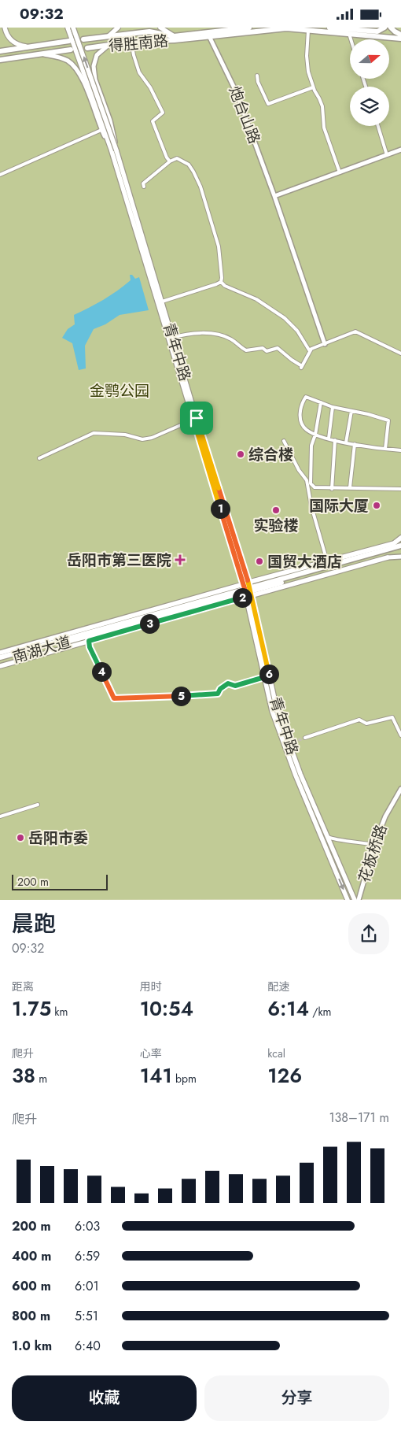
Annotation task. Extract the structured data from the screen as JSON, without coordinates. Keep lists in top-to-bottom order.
{
  "streets": {
    "main road": ["得胜南路", "青年中路", "南湖大道"],
    "street": ["炮台山路", "花板桥路"]
  },
  "crossings": [
    ["得胜南路", "炮台山路"],
    ["青年中路", "南湖大道"]
  ],
  "parks": ["金鹗公园"],
  "places": {
    "other": [
      "综合楼",
      "国际大厦",
      "实验楼",
      "国贸大酒店",
      "岳阳市委"
    ],
    "health": ["岳阳市第三医院"]
  },
  "scale_bar": "200 m",
  "north": "right",
  "page": {
    "status": "09:32",
    "pins": [
      "1",
      "2",
      "3",
      "4",
      "6",
      "5"
    ],
    "scale": "200 m",
    "heading": ["晨跑", "09:32"],
    "stats": [
      ["距离", "1.75 km"],
      ["用时", "10:54"],
      ["配速", "6:14 /km"],
      ["爬升", "38 m"],
      ["心率", "141 bpm"],
      ["kcal", "126"]
    ],
    "chart": ["爬升", "138–171 m"],
    "list": [
      {
        "name": "200 m",
        "note": "6:03"
      },
      {
        "name": "400 m",
        "note": "6:59"
      },
      {
        "name": "600 m",
        "note": "6:01"
      },
      {
        "name": "800 m",
        "note": "5:51"
      },
      {
        "name": "1.0 km",
        "note": "6:40"
      }
    ],
    "buttons": ["收藏", "分享"]
  }
}
